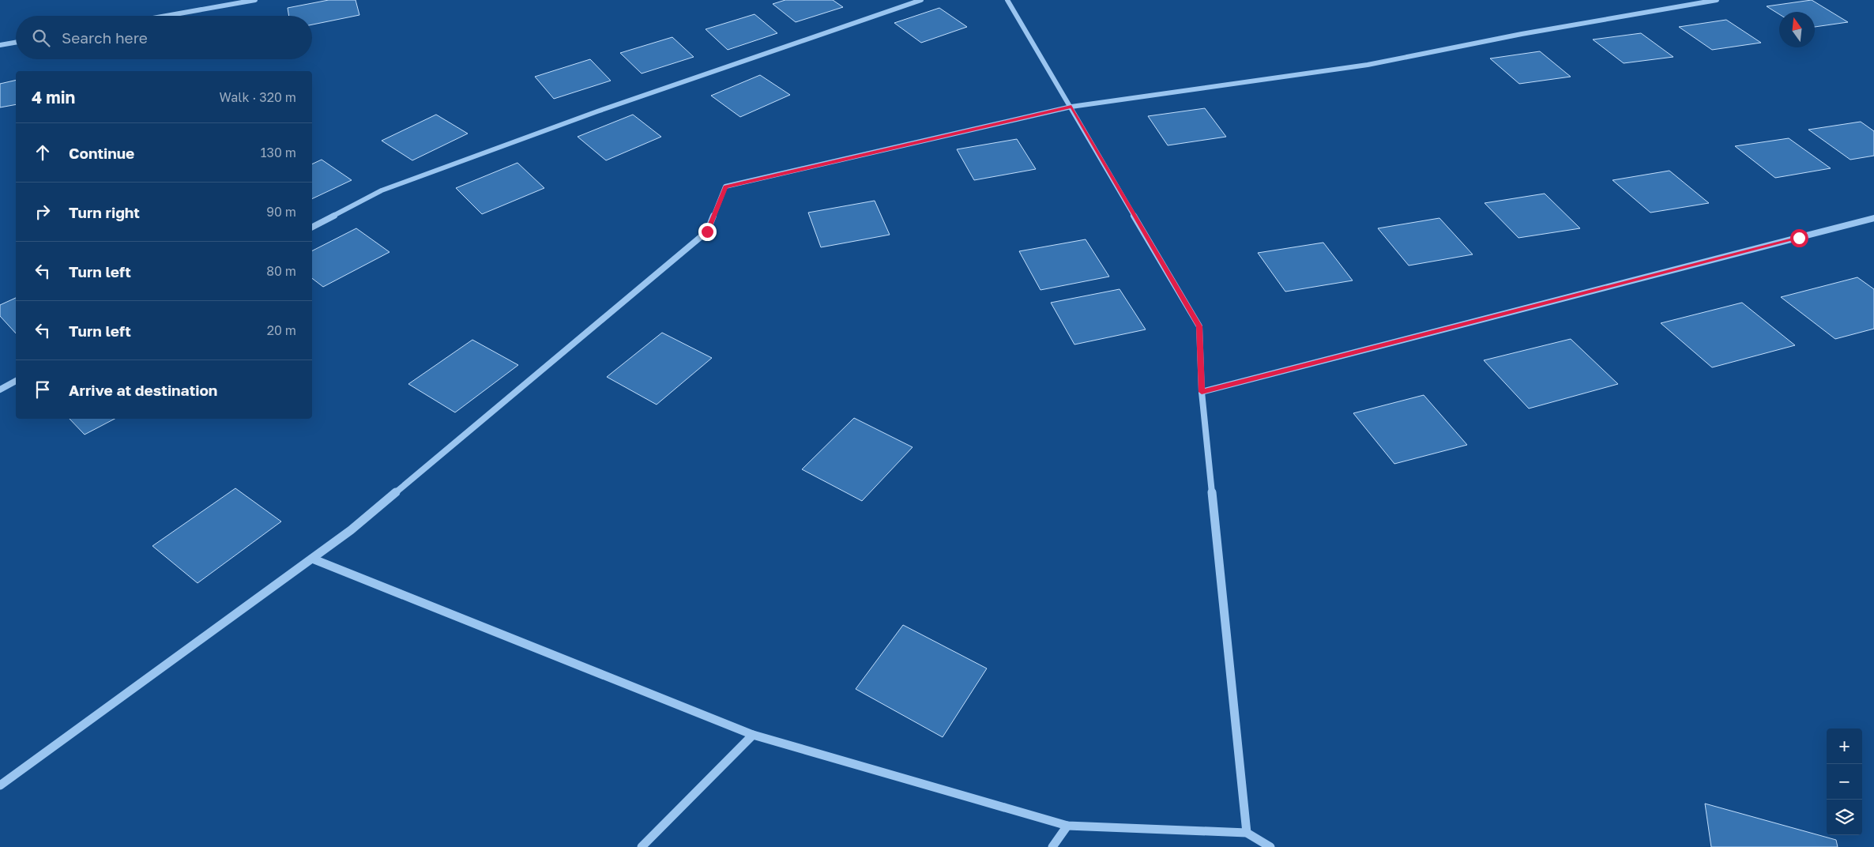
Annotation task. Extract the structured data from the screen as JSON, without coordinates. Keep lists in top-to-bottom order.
{
  "north": "top",
  "page": {
    "search": "Search here",
    "heading": ["4 min", "Walk · 320 m"],
    "list": [
      ["Continue", "130 m"],
      ["Turn right", "90 m"],
      ["Turn left", "80 m"],
      ["Turn left", "20 m"],
      "Arrive at destination"
    ],
    "map_buttons": ["+", "−"]
  }
}
